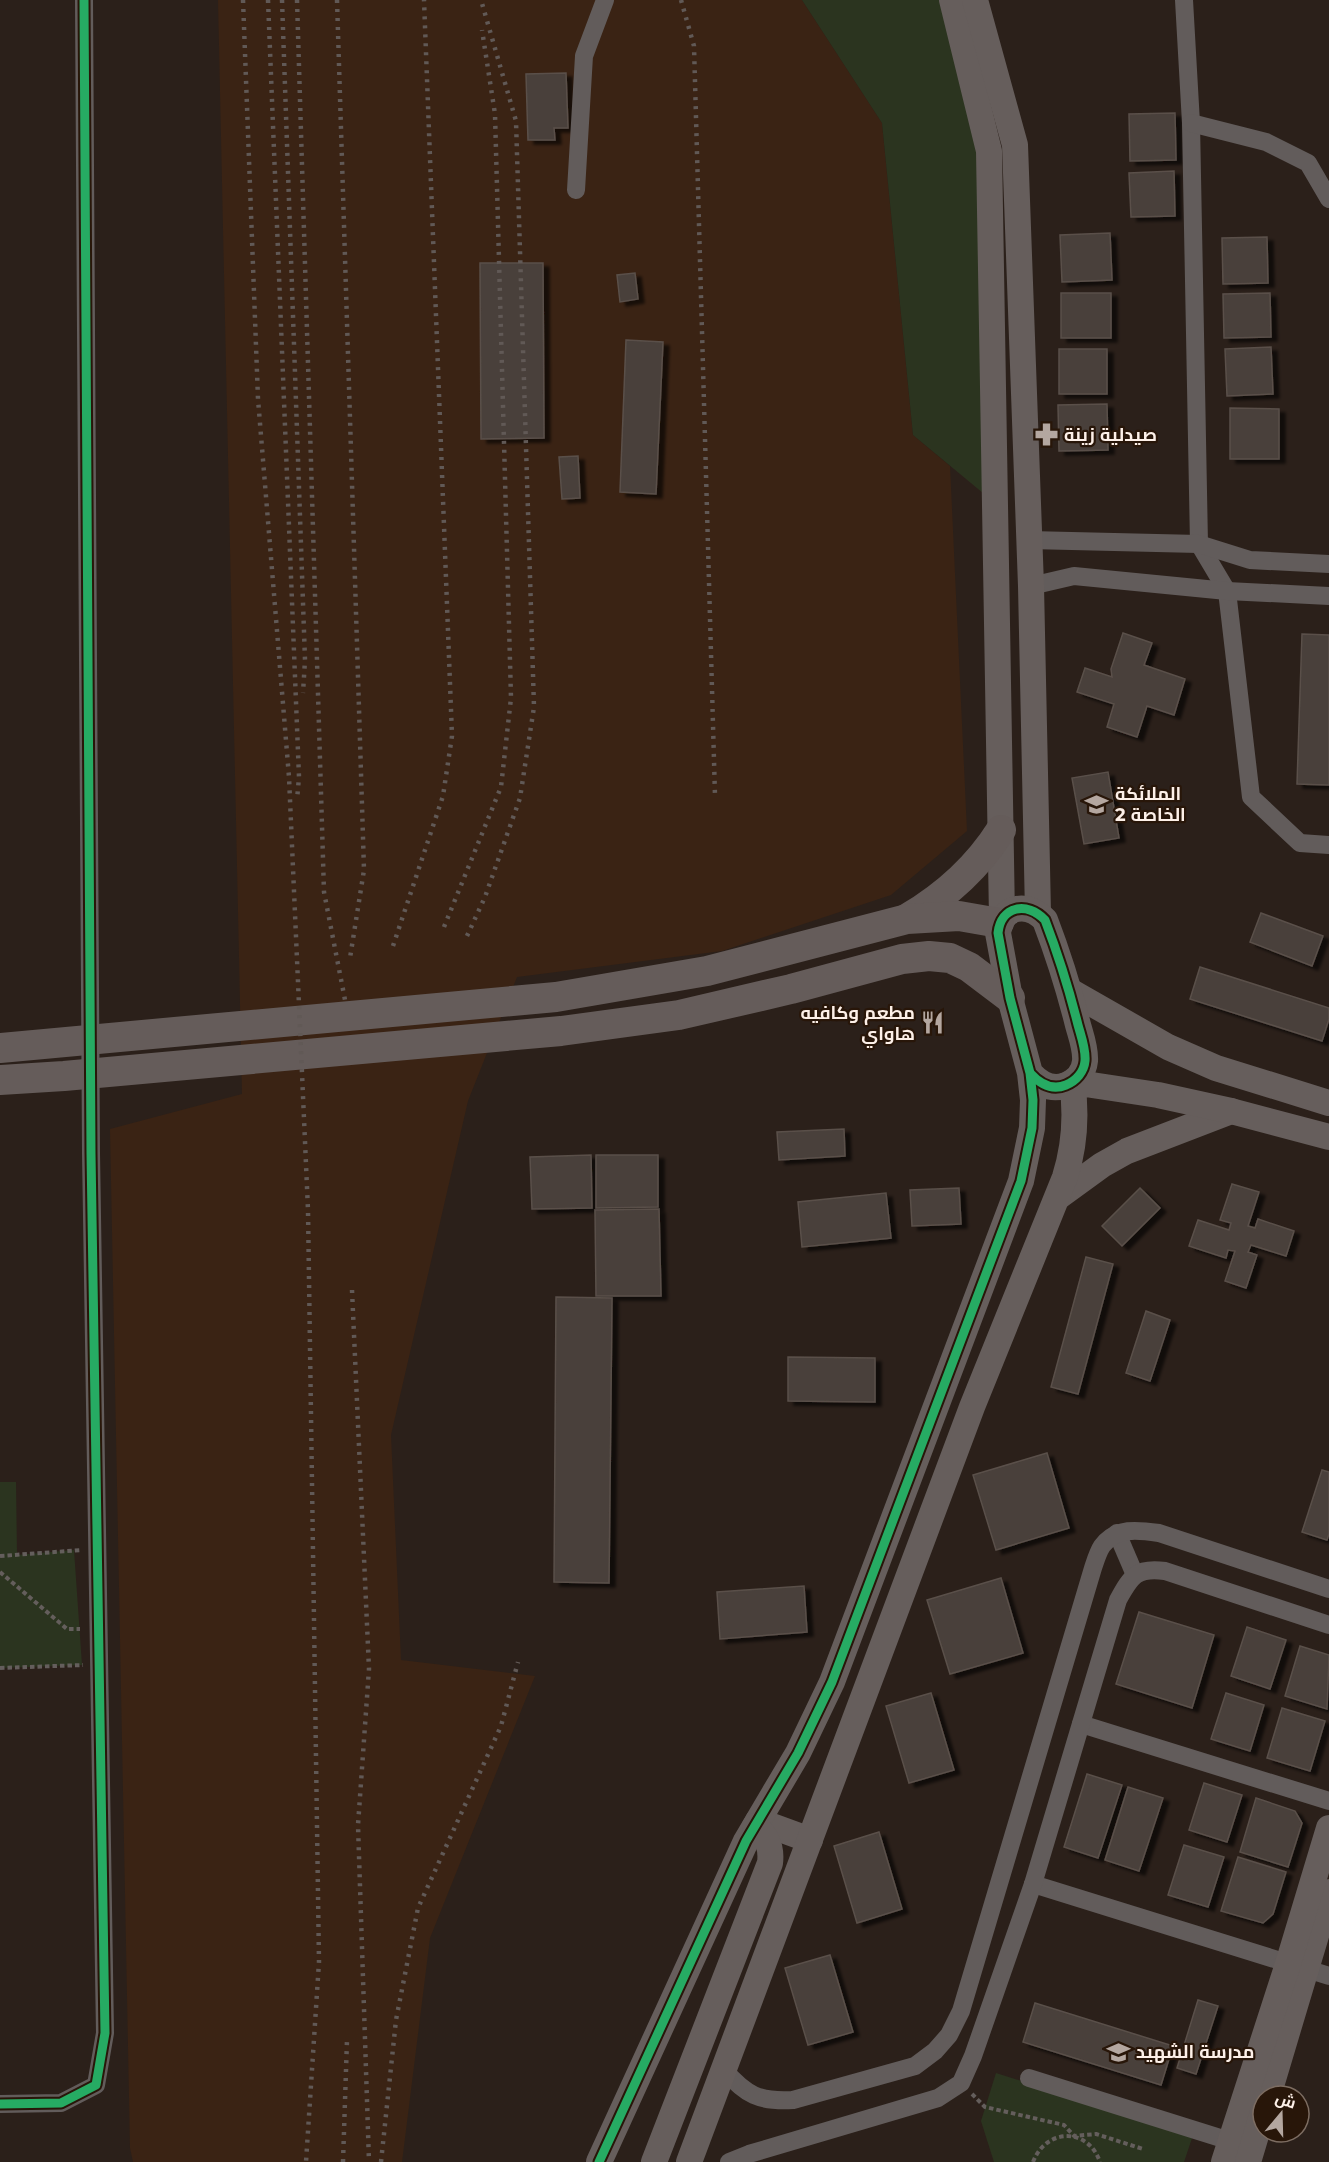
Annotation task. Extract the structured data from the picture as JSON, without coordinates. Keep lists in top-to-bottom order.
{
  "places": {
    "pharmacy": ["صيدلية زينة"],
    "school or university": ["الملائكة الخاصة 2", "مدرسة الشهيد"],
    "restaurant": ["مطعم وكافيه هاواي"]
  },
  "north": "top"
}
